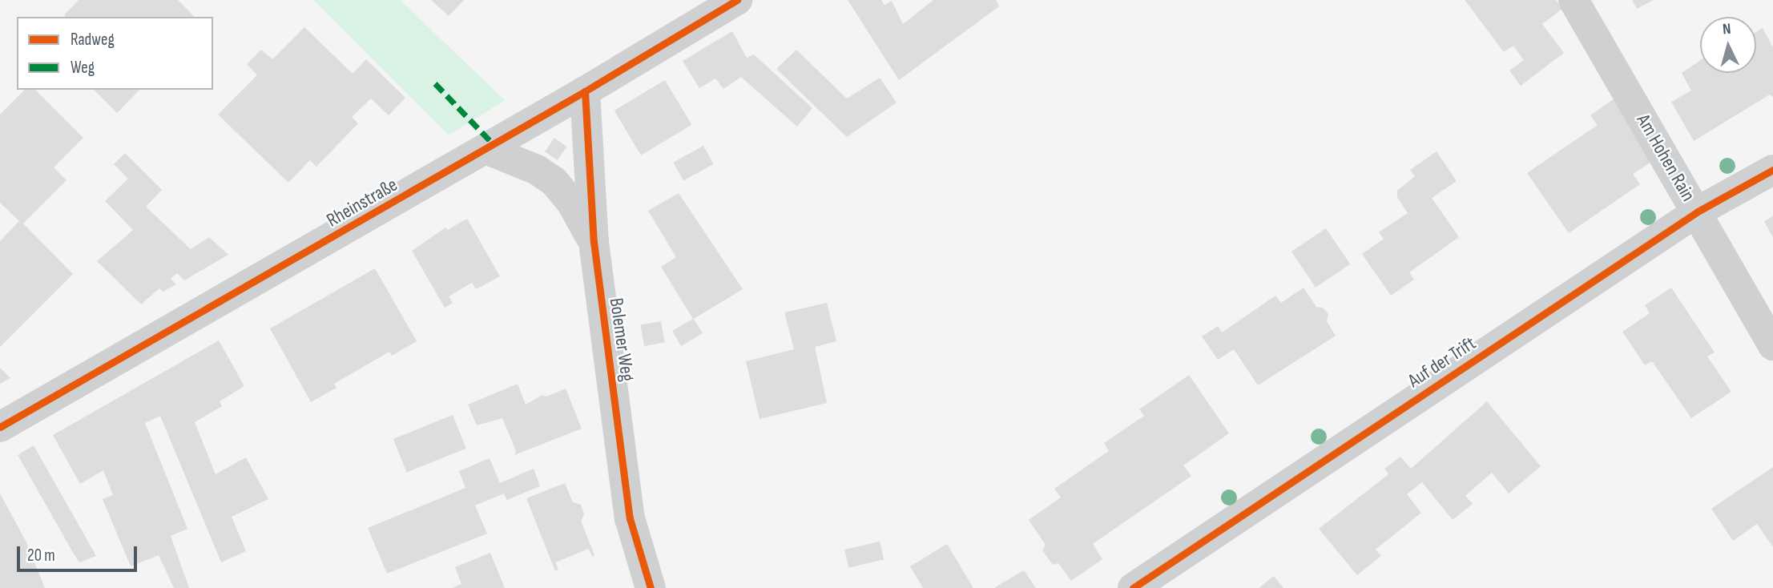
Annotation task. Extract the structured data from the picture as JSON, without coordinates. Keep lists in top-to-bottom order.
{
  "streets": {
    "street": [
      "Am Hohen Rain",
      "Rheinstraße",
      "Bolemer Weg",
      "Auf der Trift"
    ]
  },
  "crossings": [
    ["Am Hohen Rain", "Auf der Trift"],
    ["Rheinstraße", "Bolemer Weg"]
  ],
  "legend": ["Radweg", "Weg"],
  "scale_bar": "20 m",
  "north": "top"
}
